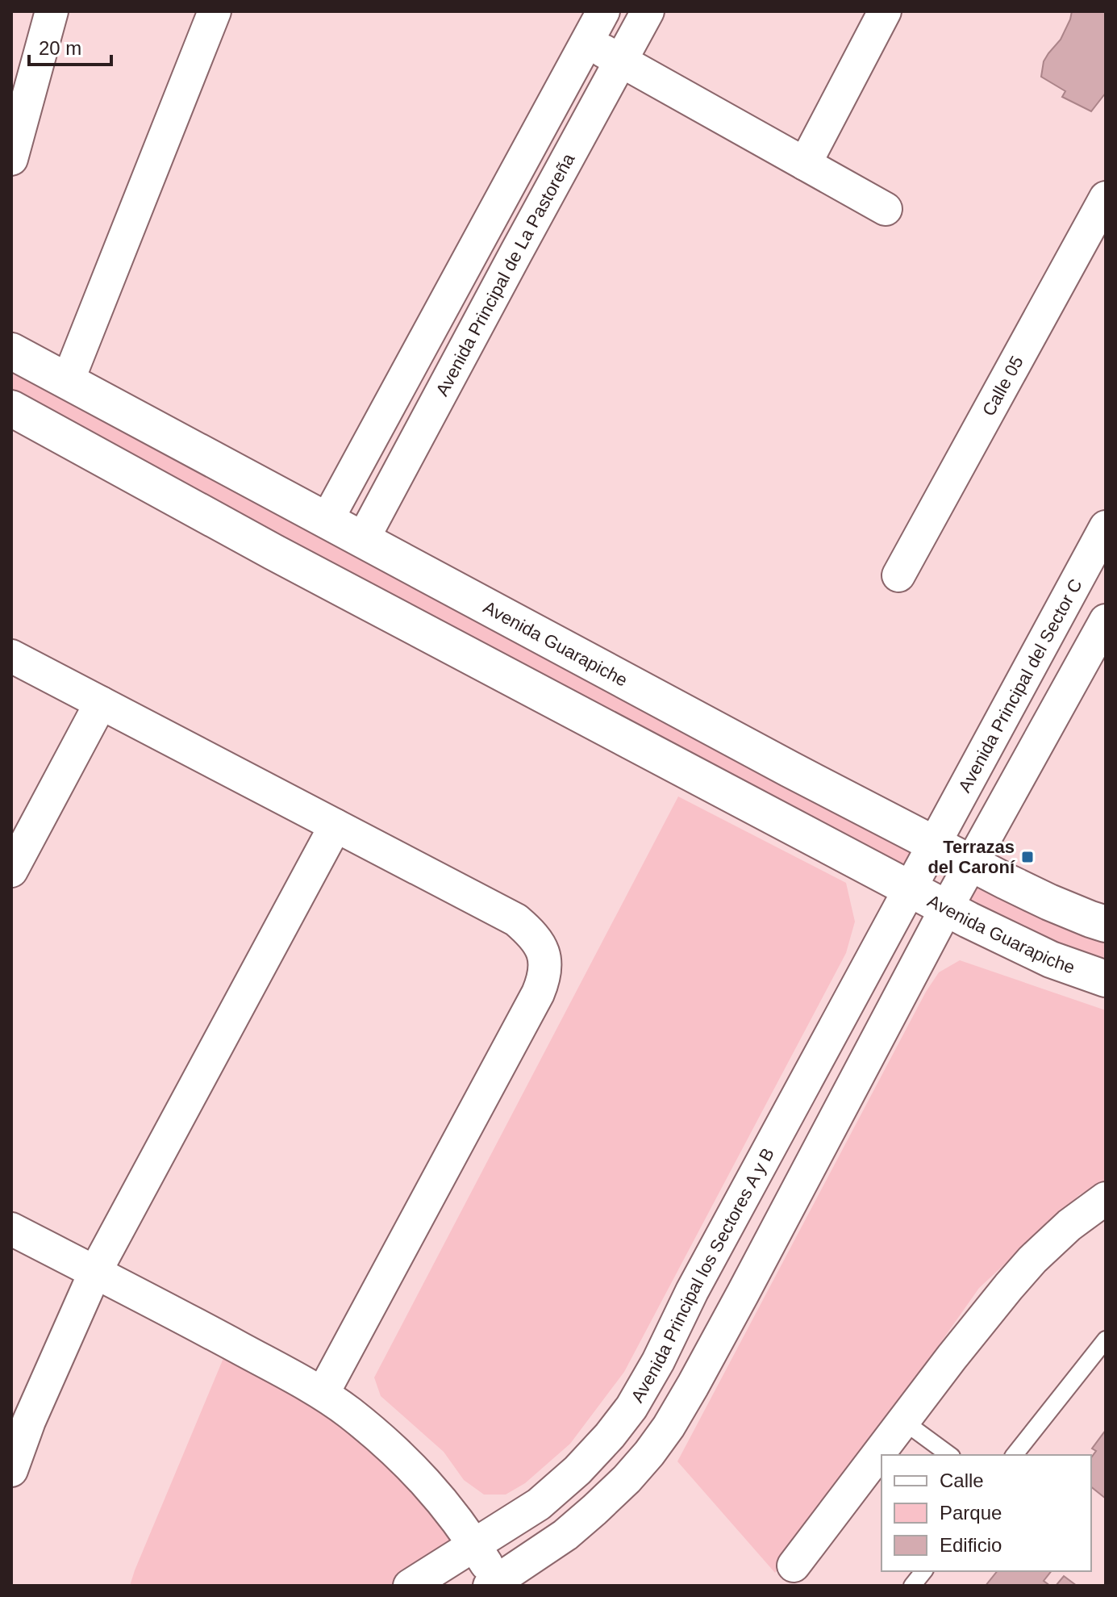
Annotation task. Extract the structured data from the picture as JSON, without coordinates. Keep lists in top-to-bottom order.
{
  "streets": {
    "street": [
      "Avenida Principal de La Pastoreña",
      "Calle 05",
      "Avenida Guarapiche",
      "Avenida Principal del Sector C",
      "Avenida Principal los Sectores A y B"
    ]
  },
  "crossings": [
    ["Avenida Principal de La Pastoreña", "Avenida Guarapiche"],
    ["Avenida Guarapiche", "Avenida Principal del Sector C"],
    ["Avenida Guarapiche", "Avenida Principal los Sectores A y B"],
    ["Avenida Principal del Sector C", "Avenida Principal los Sectores A y B"]
  ],
  "places": {
    "transit": ["Terrazas del Caroní"]
  },
  "legend": ["Calle", "Parque", "Edificio"],
  "scale_bar": "20 m"
}
